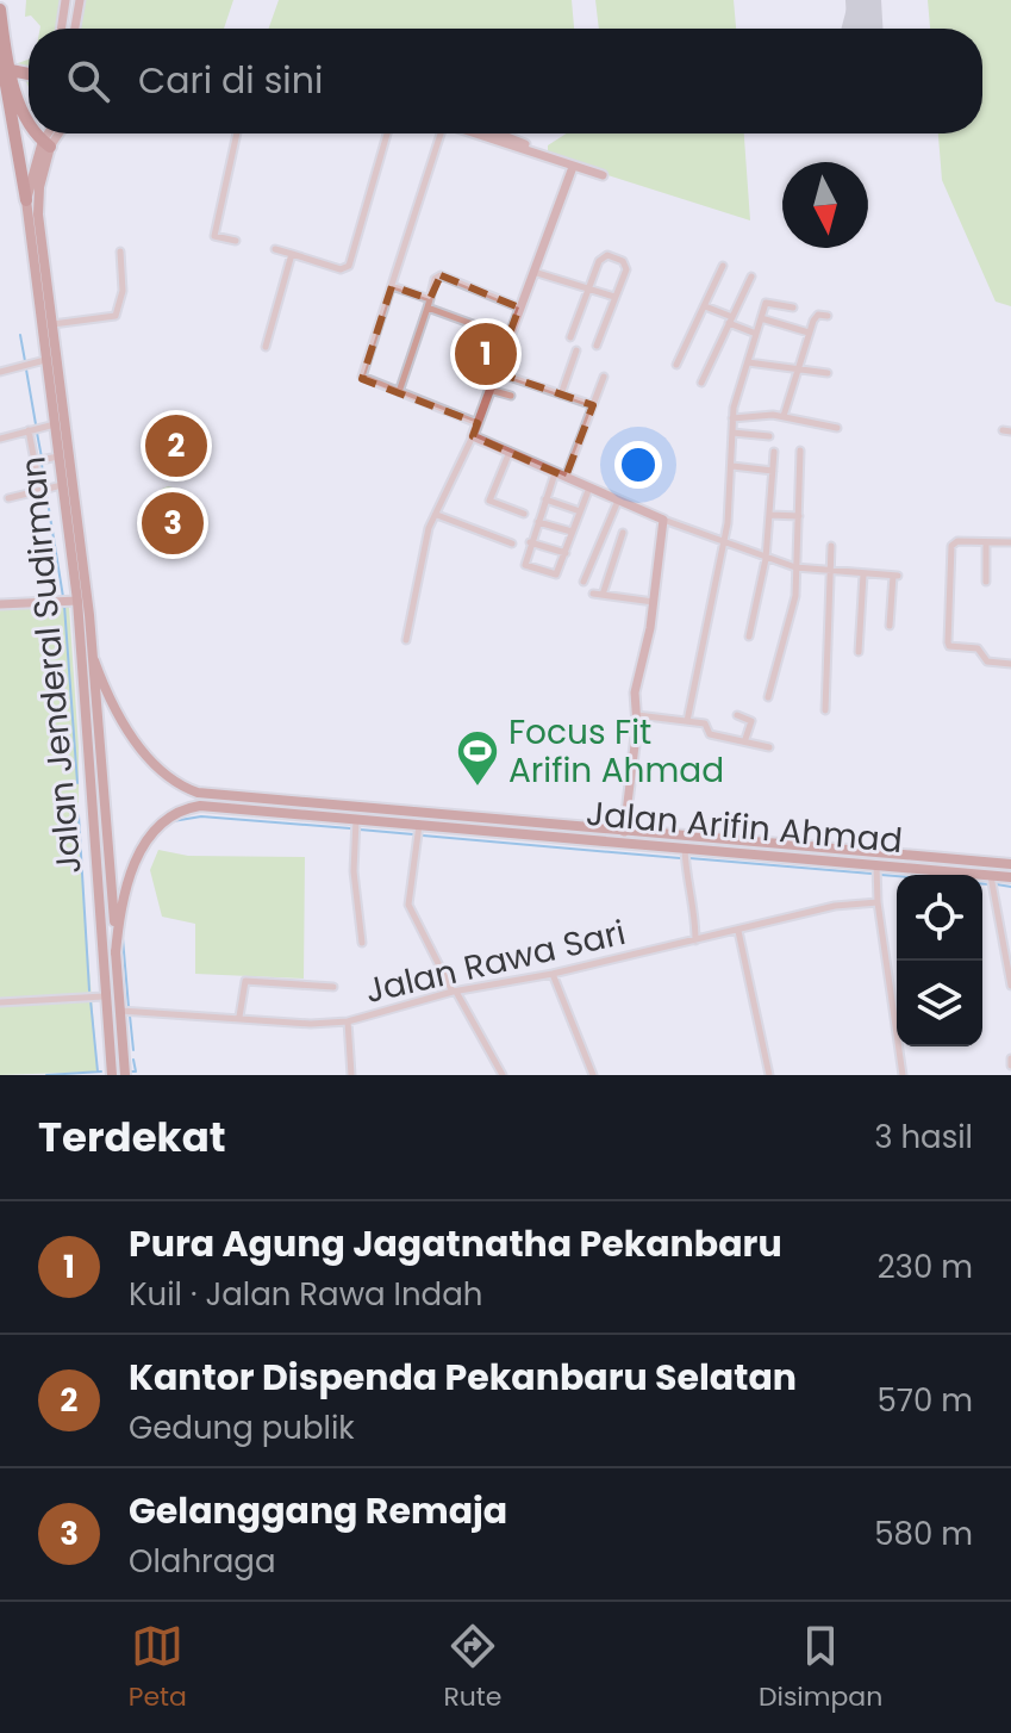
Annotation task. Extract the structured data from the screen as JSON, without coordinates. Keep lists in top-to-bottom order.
{
  "streets": {
    "main road": ["Jalan Jenderal Sudirman", "Jalan Arifin Ahmad"],
    "street": ["Jalan Rawa Sari"]
  },
  "crossings": [
    ["Jalan Jenderal Sudirman", "Jalan Arifin Ahmad"],
    ["Jalan Jenderal Sudirman", "Jalan Rawa Sari"]
  ],
  "places": {
    "sports": ["Focus Fit Arifin Ahmad"]
  },
  "north": "bottom",
  "page": {
    "search": "Cari di sini",
    "pins": ["1", "2", "3"],
    "heading": ["Terdekat", "3 hasil"],
    "list": [
      {
        "mark": "1",
        "name": "Pura Agung Jagatnatha Pekanbaru",
        "note": "Kuil · Jalan Rawa Indah",
        "value": "230 m"
      },
      {
        "mark": "2",
        "name": "Kantor Dispenda Pekanbaru Selatan",
        "note": "Gedung publik",
        "value": "570 m"
      },
      {
        "mark": "3",
        "name": "Gelanggang Remaja",
        "note": "Olahraga",
        "value": "580 m"
      }
    ],
    "nav": ["Peta", "Rute", "Disimpan"]
  }
}
